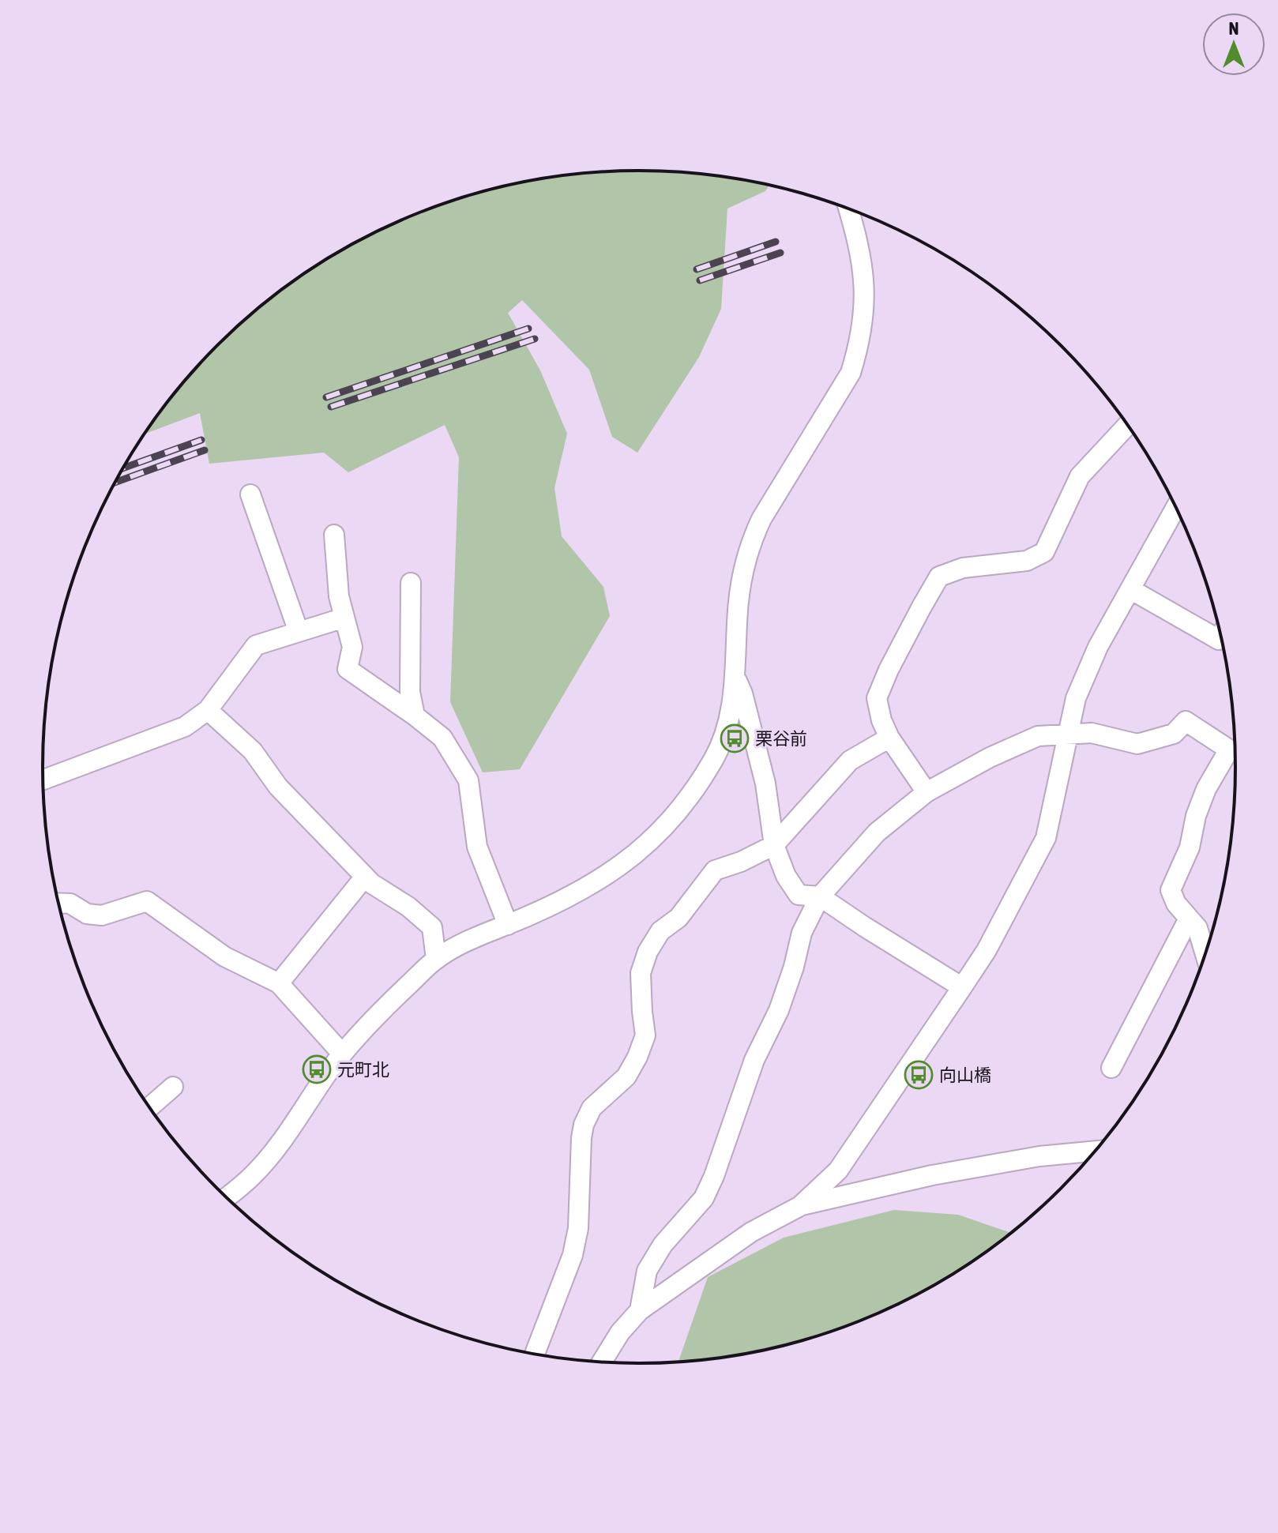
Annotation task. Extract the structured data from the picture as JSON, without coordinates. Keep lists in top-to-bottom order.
{
  "places": {
    "bus stop": ["栗谷前", "元町北", "向山橋"]
  },
  "north": "top"
}
